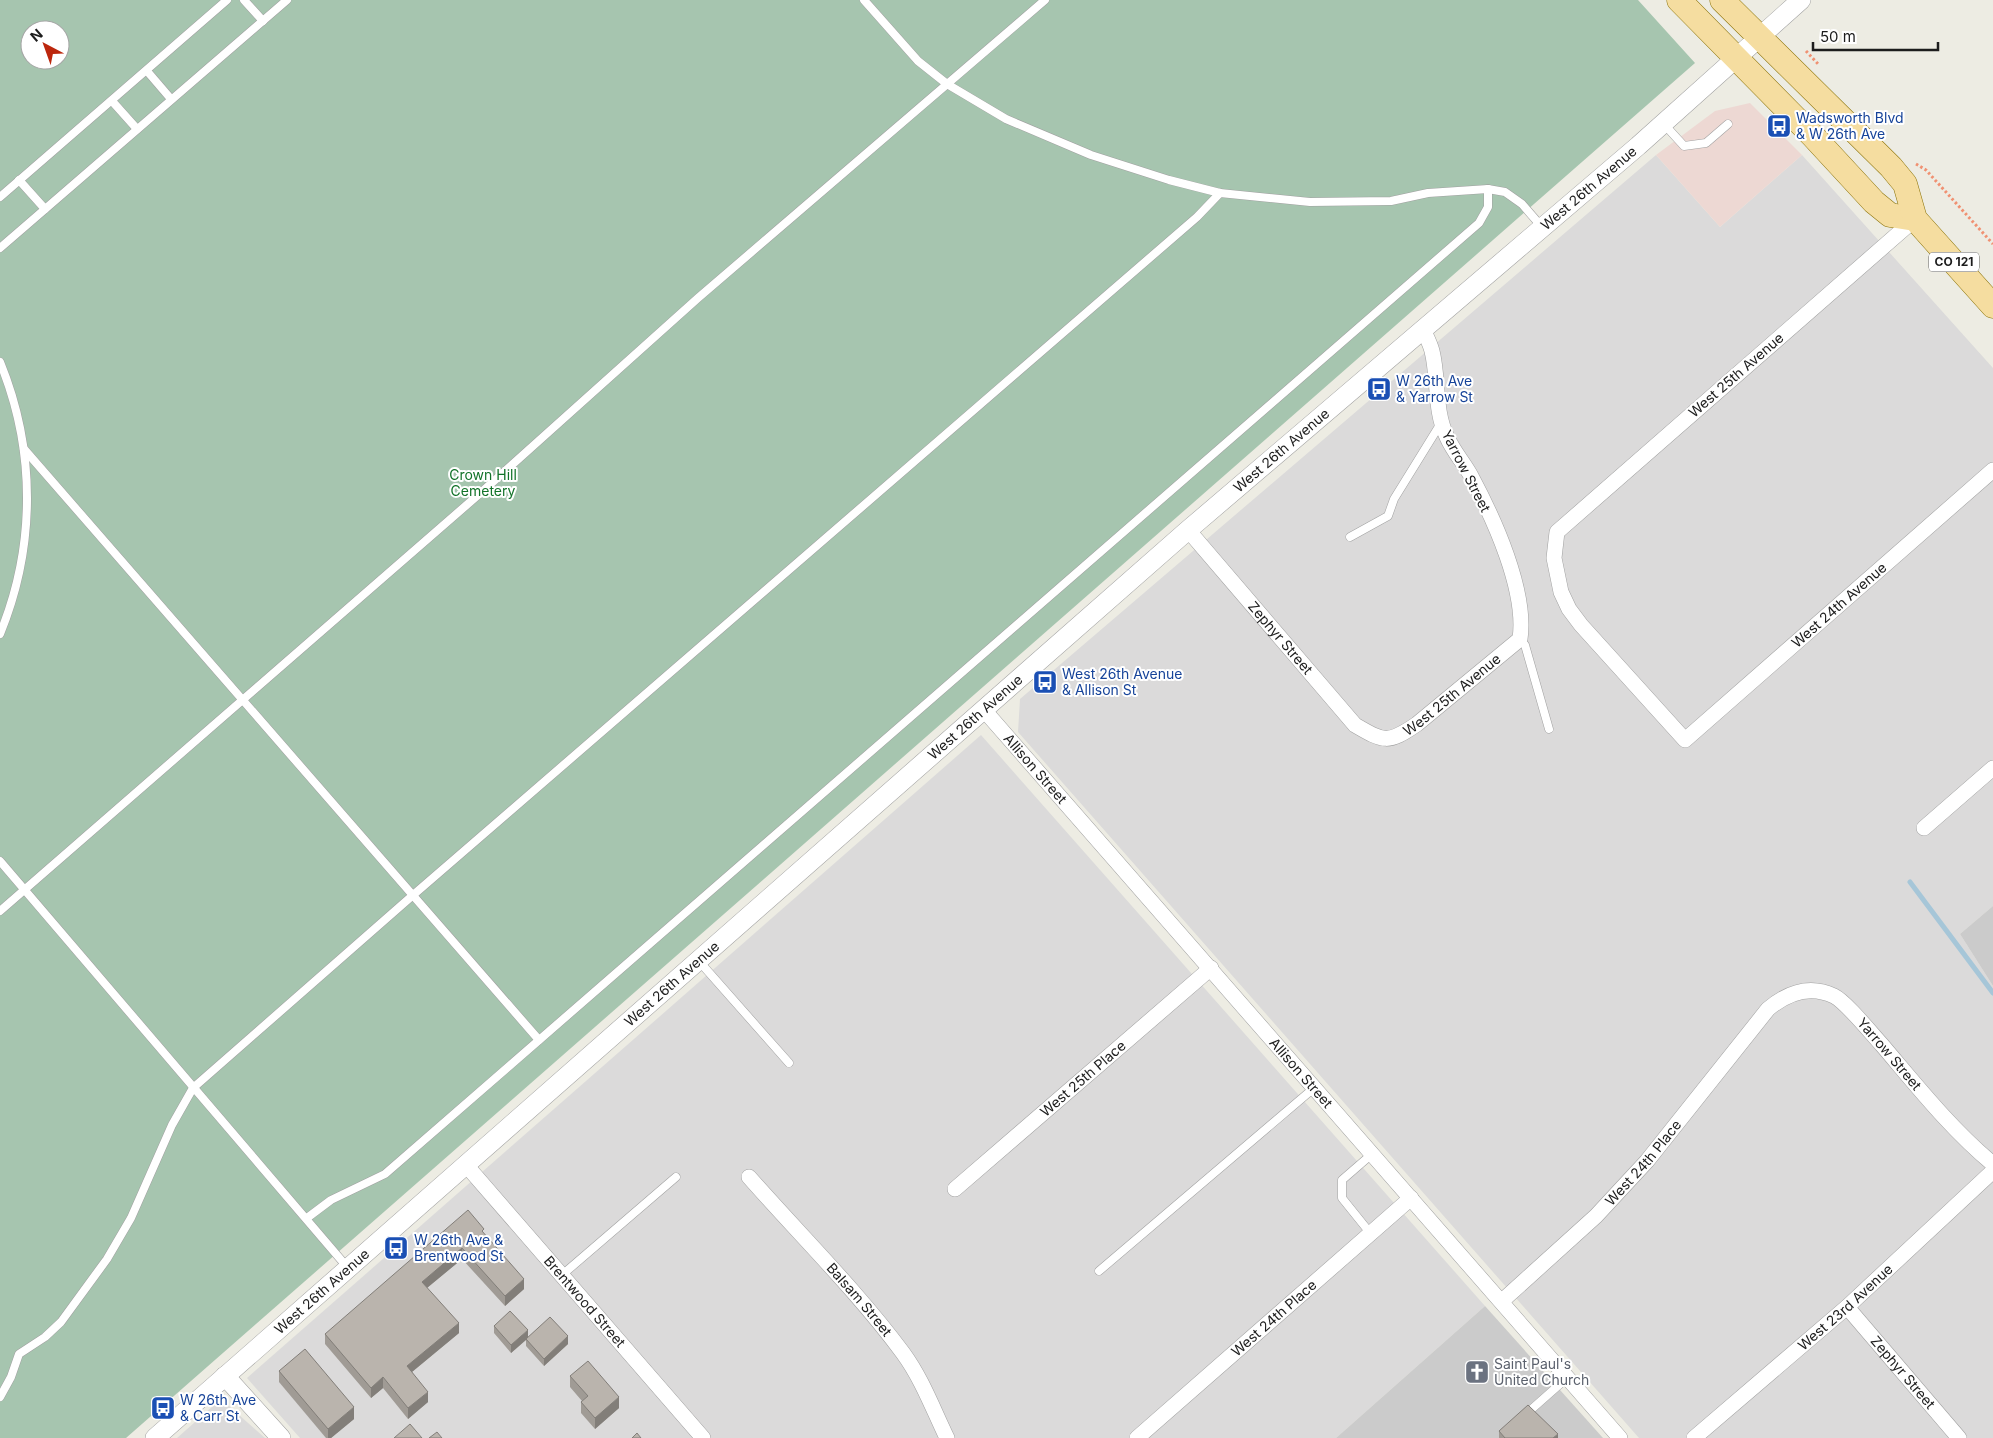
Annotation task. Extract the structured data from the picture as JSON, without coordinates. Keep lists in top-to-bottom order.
{
  "streets": {
    "main road": ["CO 121"],
    "street": [
      "West 26th Avenue",
      "West 25th Avenue",
      "Yarrow Street",
      "West 24th Avenue",
      "Zephyr Street",
      "Allison Street",
      "West 25th Place",
      "West 24th Place",
      "Brentwood Street",
      "Balsam Street",
      "West 23rd Avenue"
    ]
  },
  "crossings": [
    ["West 26th Avenue", "CO 121"],
    ["West 26th Avenue", "Yarrow Street"],
    ["West 26th Avenue", "Zephyr Street"],
    ["West 26th Avenue", "Allison Street"],
    ["West 26th Avenue", "Brentwood Street"],
    ["CO 121", "West 25th Avenue"],
    ["West 25th Avenue", "Yarrow Street"],
    ["West 25th Avenue", "West 24th Avenue"],
    ["West 25th Avenue", "Zephyr Street"],
    ["Yarrow Street", "West 24th Place"],
    ["Zephyr Street", "West 23rd Avenue"],
    ["Allison Street", "West 25th Place"],
    ["Allison Street", "West 24th Place"]
  ],
  "parks": ["Crown Hill Cemetery"],
  "places": {
    "bus stop": [
      "Wadsworth Blvd & W 26th Ave",
      "W 26th Ave & Yarrow St",
      "West 26th Avenue & Allison St",
      "W 26th Ave & Brentwood St",
      "W 26th Ave & Carr St"
    ],
    "church": ["Saint Paul's United Church"]
  },
  "scale_bar": "50 m",
  "north": "top left"
}
